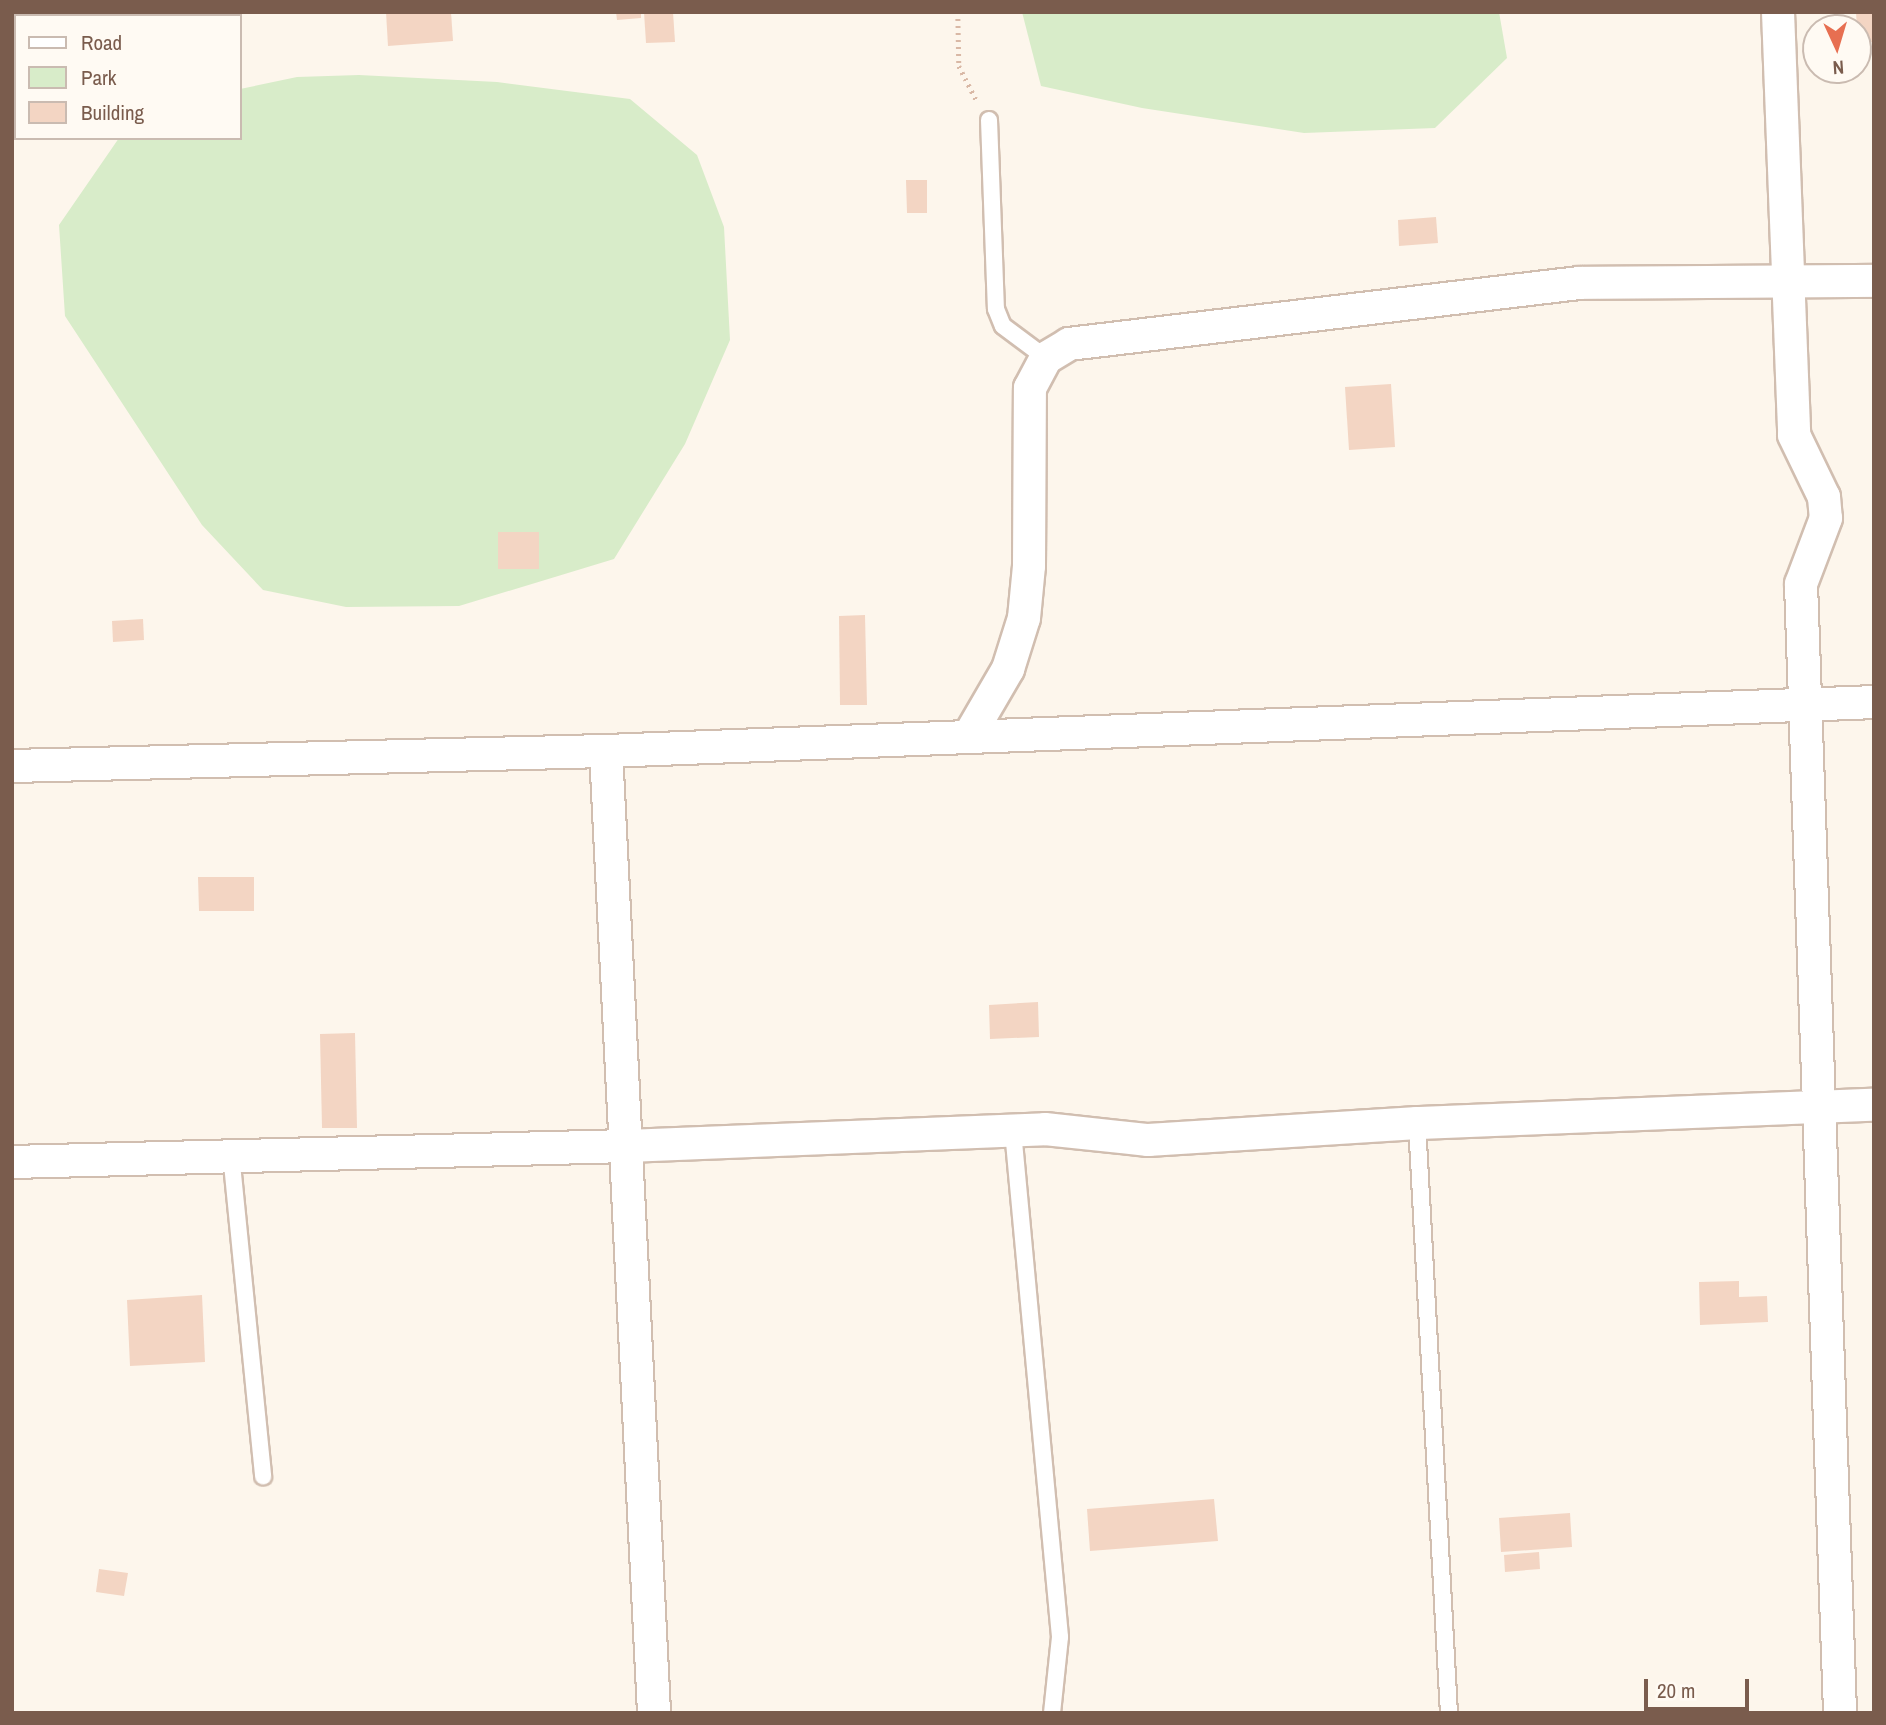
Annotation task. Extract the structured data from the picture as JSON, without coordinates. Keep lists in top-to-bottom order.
{
  "legend": ["Road", "Park", "Building"],
  "scale_bar": "20 m",
  "north": "bottom"
}
